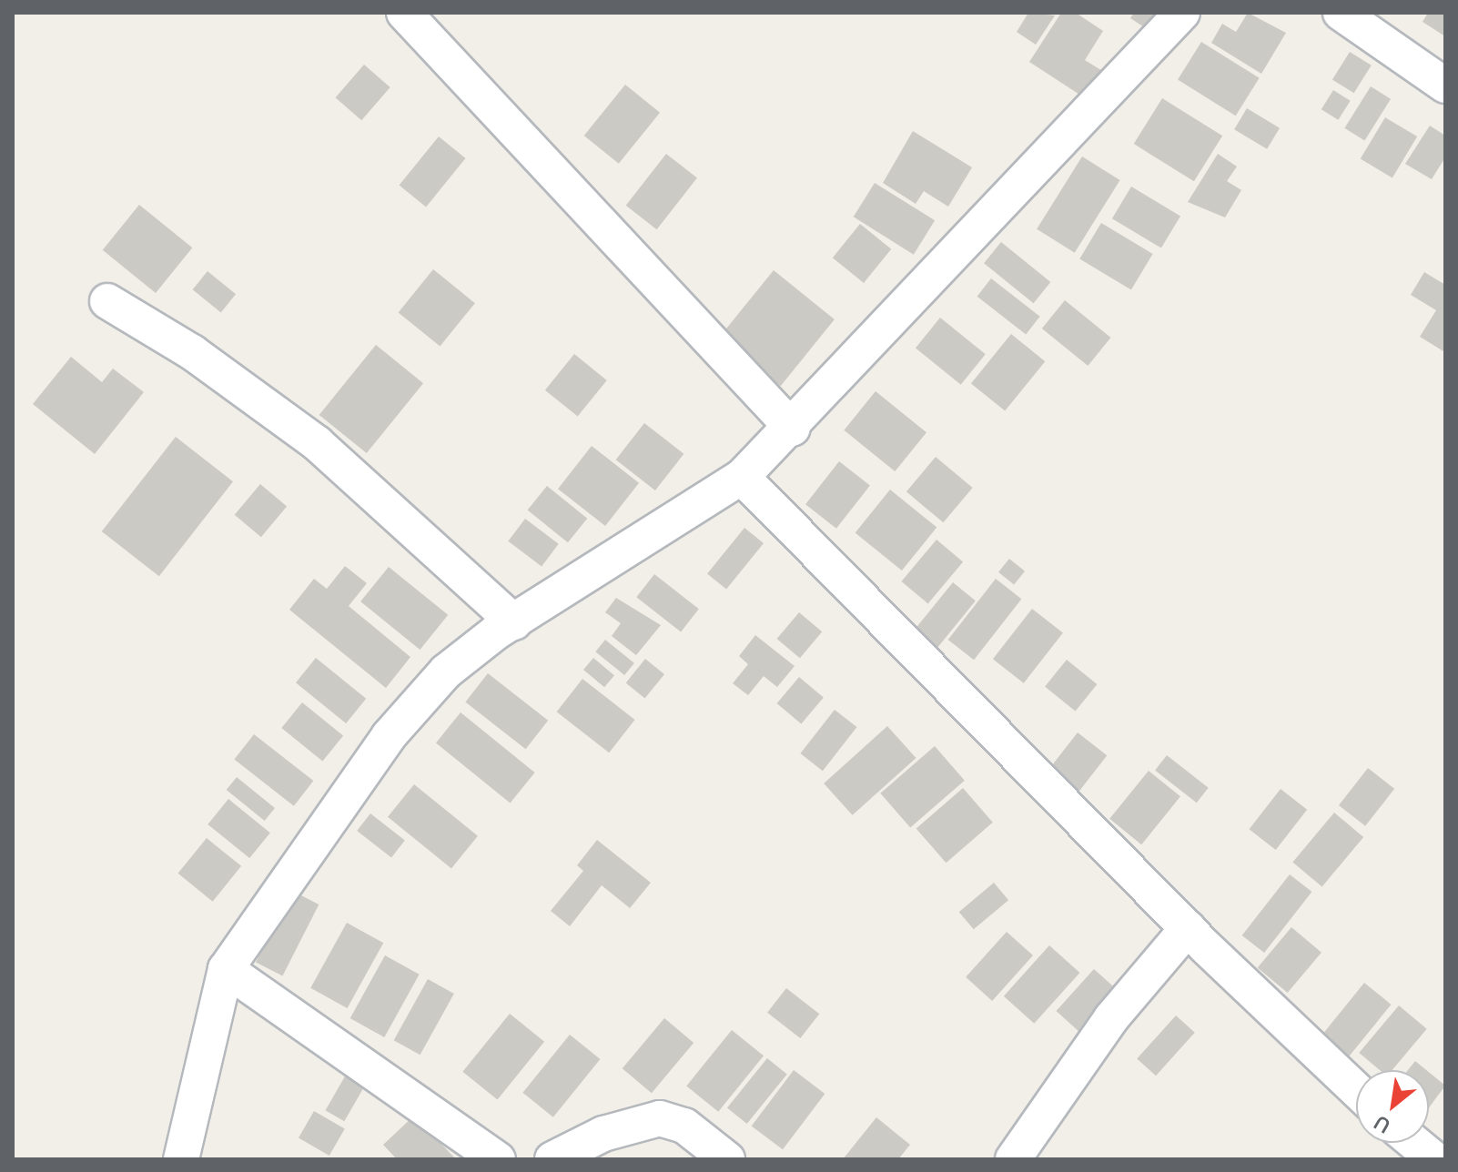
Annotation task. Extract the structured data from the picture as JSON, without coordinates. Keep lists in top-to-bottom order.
{
  "north": "bottom left"
}
